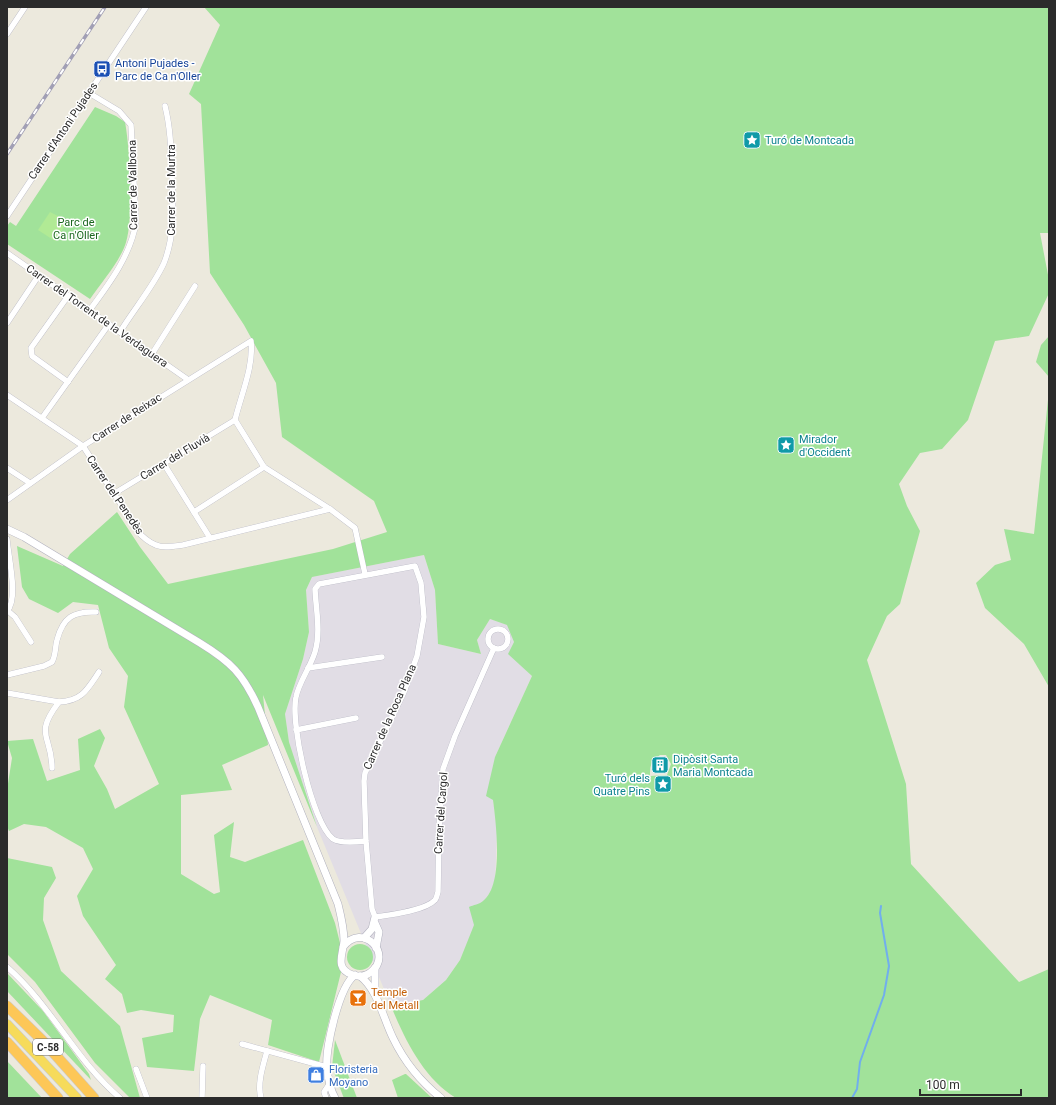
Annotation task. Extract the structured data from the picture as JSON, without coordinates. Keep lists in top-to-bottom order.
{
  "streets": {
    "highway": ["C-58"],
    "street": [
      "Carrer d'Antoni Pujades",
      "Carrer de Vallbona",
      "Carrer de la Murtra",
      "Carrer del Torrent de la Verdaguera",
      "Carrer de Reixac",
      "Carrer del Fluvià",
      "Carrer del Penedès",
      "Carrer de la Roca Plana",
      "Carrer del Cargol"
    ]
  },
  "crossings": [
    ["Carrer d'Antoni Pujades", "Carrer de Vallbona"],
    ["Carrer de Vallbona", "Carrer del Torrent de la Verdaguera"],
    ["Carrer de la Murtra", "Carrer del Torrent de la Verdaguera"],
    ["Carrer del Torrent de la Verdaguera", "Carrer de Reixac"],
    ["Carrer de Reixac", "Carrer del Fluvià"],
    ["Carrer de Reixac", "Carrer del Penedès"],
    ["Carrer del Fluvià", "Carrer del Penedès"],
    ["Carrer de la Roca Plana", "Carrer del Cargol"]
  ],
  "parks": ["Parc de Ca n'Oller"],
  "places": {
    "bus stop": ["Antoni Pujades - Parc de Ca n'Oller"],
    "place": ["Turó de Montcada", "Mirador d'Occident", "Turó dels Quatre Pins"],
    "building": ["Dipòsit Santa Maria Montcada"],
    "bar": ["Temple del Metall"],
    "shop": ["Floristeria Moyano"]
  },
  "scale_bar": "100 m"
}
